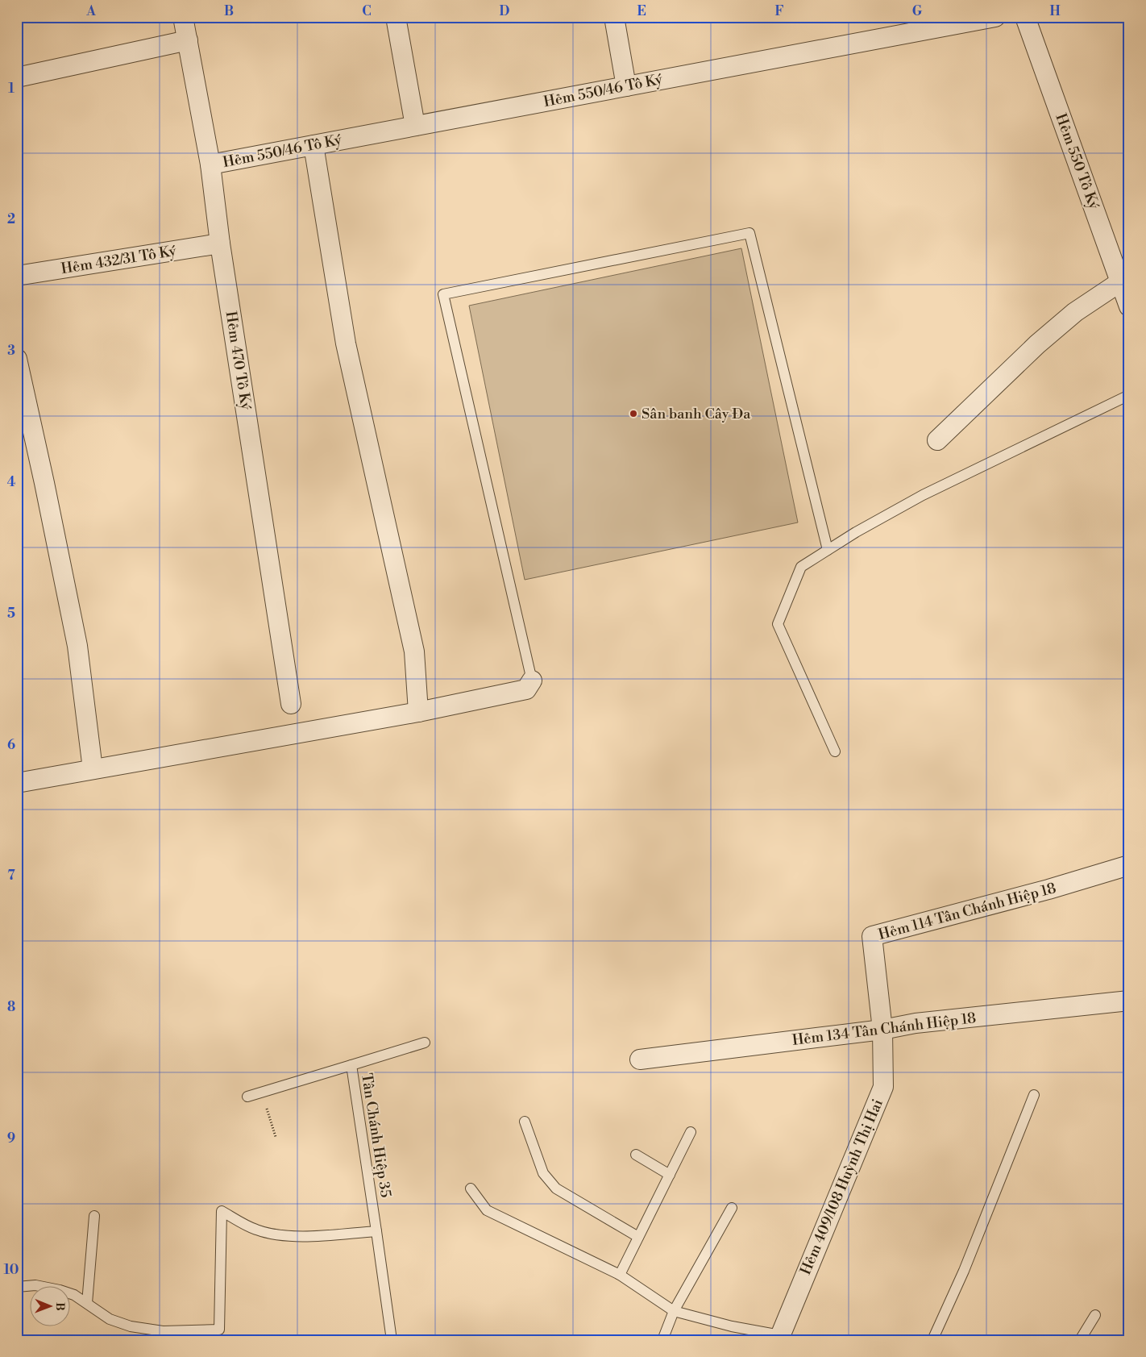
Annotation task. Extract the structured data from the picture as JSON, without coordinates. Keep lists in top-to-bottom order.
{
  "streets": {
    "street": [
      "Hẻm 550/46 Tô Ký",
      "Hẻm 550 Tô Ký",
      "Hẻm 432/31 Tô Ký",
      "Hẻm 470 Tô Ký",
      "Hẻm 114 Tân Chánh Hiệp 18",
      "Hẻm 134 Tân Chánh Hiệp 18",
      "Hẻm 409/108 Huỳnh Thị Hai"
    ],
    "lane": ["Tân Chánh Hiệp 35"]
  },
  "crossings": [
    ["Hẻm 550/46 Tô Ký", "Hẻm 470 Tô Ký"],
    ["Hẻm 432/31 Tô Ký", "Hẻm 470 Tô Ký"],
    ["Hẻm 114 Tân Chánh Hiệp 18", "Hẻm 134 Tân Chánh Hiệp 18"],
    ["Hẻm 114 Tân Chánh Hiệp 18", "Hẻm 409/108 Huỳnh Thị Hai"],
    ["Hẻm 134 Tân Chánh Hiệp 18", "Hẻm 409/108 Huỳnh Thị Hai"]
  ],
  "places": ["Sân banh Cây Đa"],
  "north": "right",
  "grid": {
    "columns": [
      "A",
      "B",
      "C",
      "D",
      "E",
      "F",
      "G",
      "H"
    ],
    "rows": [
      "1",
      "2",
      "3",
      "4",
      "5",
      "6",
      "7",
      "8",
      "9",
      "10"
    ]
  }
}
